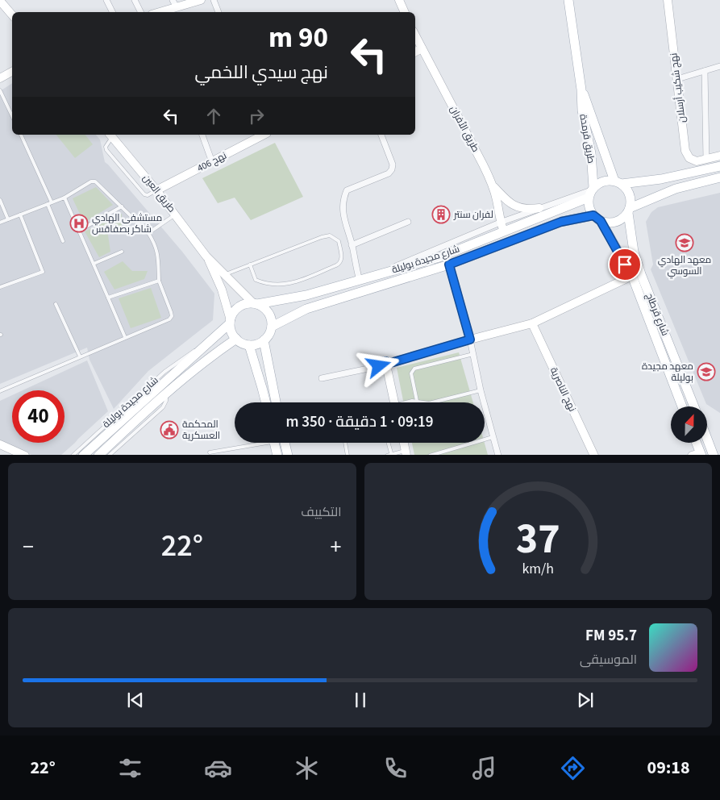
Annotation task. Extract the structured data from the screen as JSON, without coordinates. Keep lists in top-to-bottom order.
{
  "streets": {
    "main road": ["طريق قرمدة", "شارع مجيدة بوليلة", "شارع قرطاج"],
    "street": [
      "نهج شكيب أرسلان",
      "طريق الأفران",
      "نهج 406",
      "طريق العين",
      "نهج الناصرية"
    ]
  },
  "crossings": [
    ["طريق الأفران", "شارع مجيدة بوليلة"],
    ["طريق قرمدة", "شارع مجيدة بوليلة"],
    ["طريق قرمدة", "شارع قرطاج"],
    ["نهج 406", "طريق العين"],
    ["طريق العين", "شارع مجيدة بوليلة"],
    ["شارع مجيدة بوليلة", "شارع قرطاج"]
  ],
  "places": {
    "building": ["لفران سنتر"],
    "hospital": ["مستشفى الهادي شاكر بصفاقس"],
    "school or university": ["معهد الهادي السوسي", "معهد مجيدة بوليلة"],
    "public building": ["المحكمة العسكرية"]
  },
  "north": "top",
  "page": {
    "turn": ["90 m", "نهج سيدي اللخمي"],
    "limit": "40",
    "trip": "09:19 · 1 دقيقة · 350 m",
    "tile": "التكييف",
    "heat": ["−", "22°", "+"],
    "song": ["95.7 FM", "الموسيقى"],
    "tabs": ["09:18", "22°"],
    "gauge": ["37", "km/h"]
  }
}
